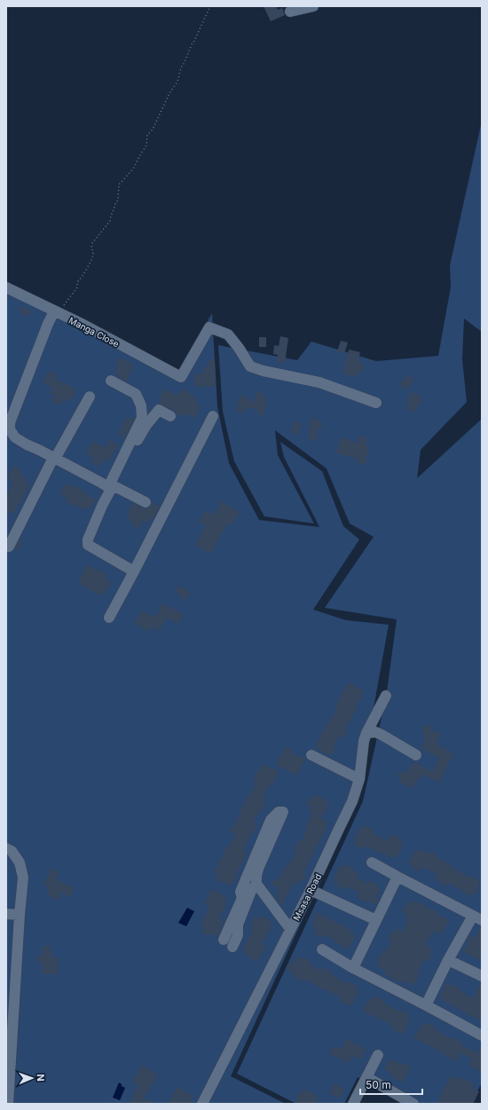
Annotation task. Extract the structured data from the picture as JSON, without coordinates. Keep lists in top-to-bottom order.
{
  "streets": {
    "street": ["Manga Close", "Msasa Road"]
  },
  "scale_bar": "50 m",
  "north": "right"
}
